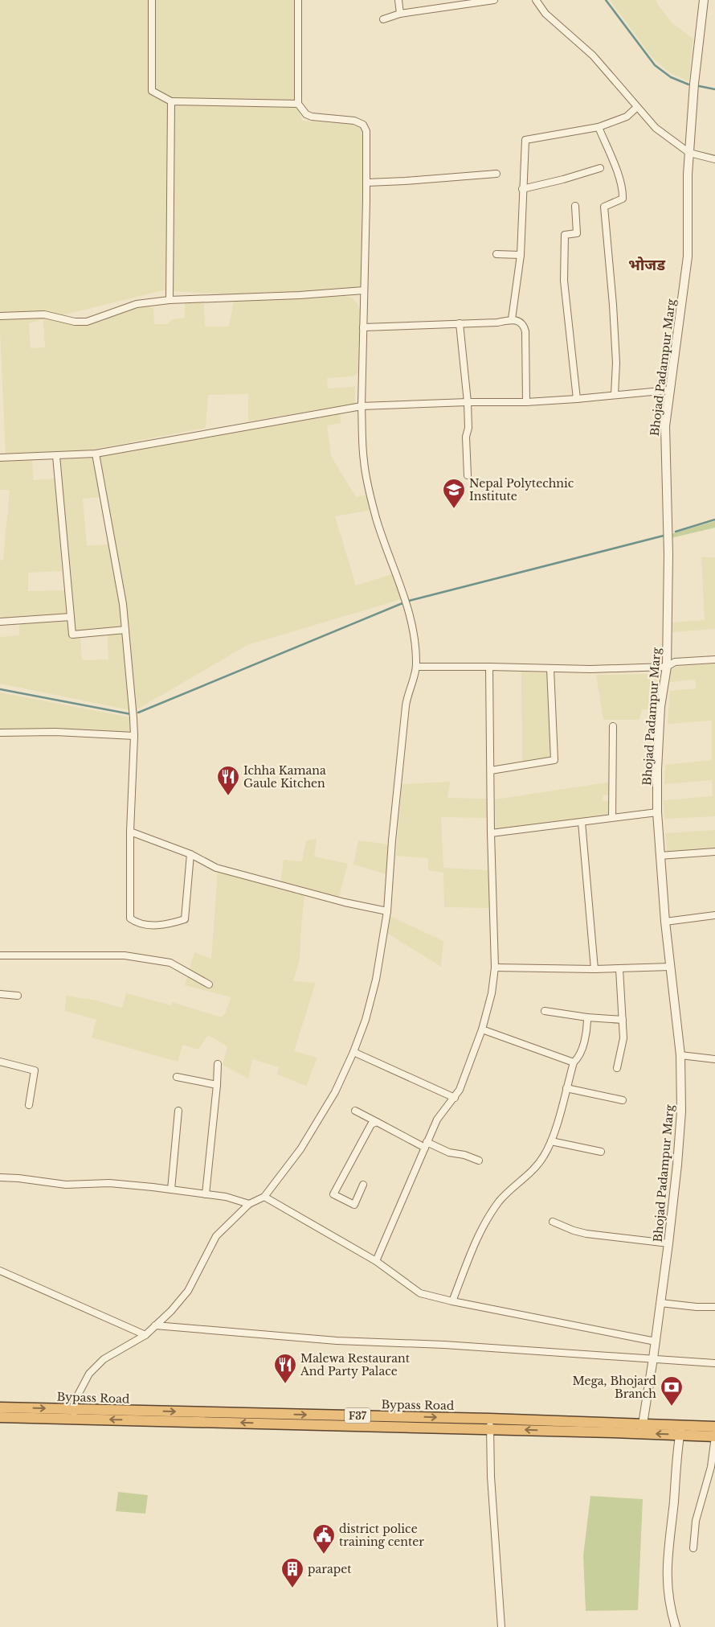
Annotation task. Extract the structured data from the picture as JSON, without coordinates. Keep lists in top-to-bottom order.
{
  "streets": {
    "highway": ["Bypass Road", "F37"],
    "street": ["Bhojad Padampur Marg"]
  },
  "crossings": [
    ["Bhojad Padampur Marg", "Bypass Road"]
  ],
  "districts": ["भोजड"],
  "places": {
    "school or university": ["Nepal Polytechnic Institute"],
    "restaurant": ["Ichha Kamana Gaule Kitchen", "Malewa Restaurant And Party Palace"],
    "bank": ["Mega, Bhojard Branch"],
    "public building": ["district police training center"],
    "building": ["parapet"]
  }
}
